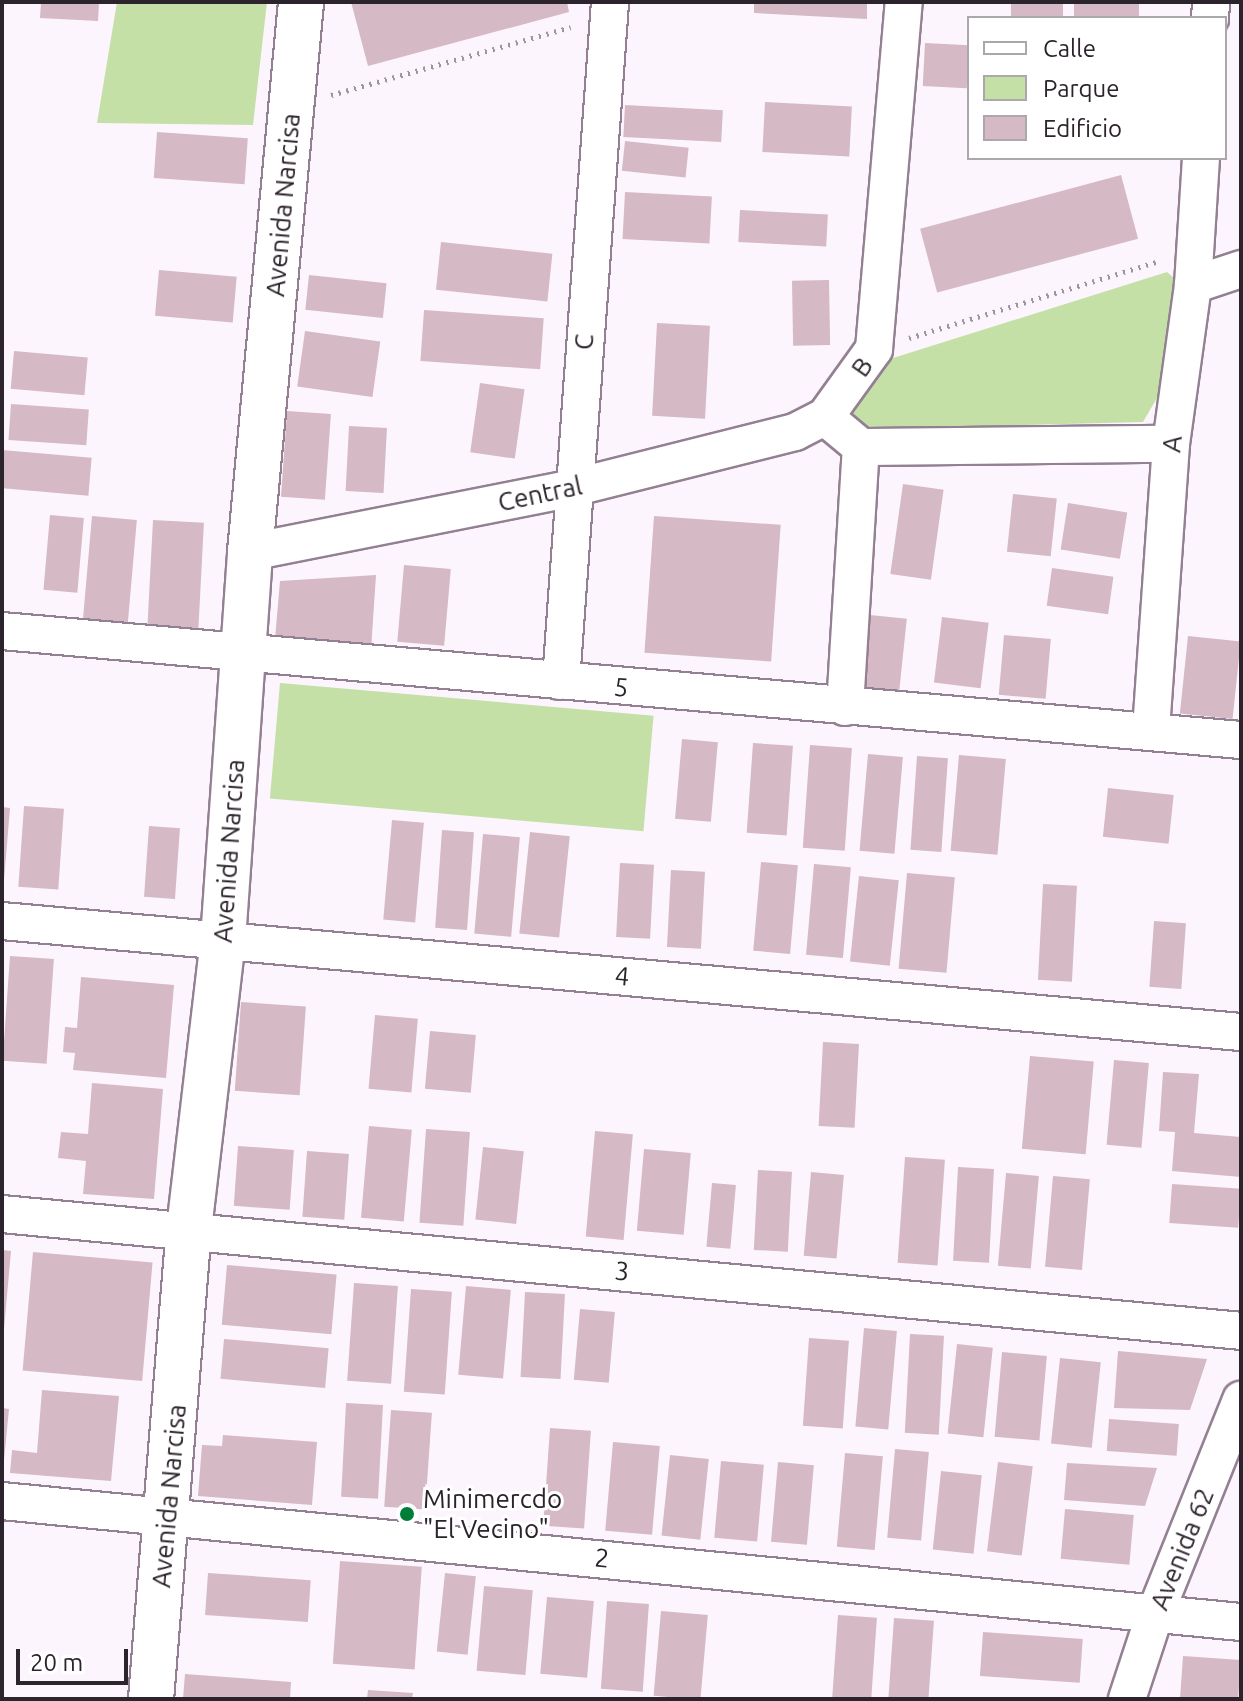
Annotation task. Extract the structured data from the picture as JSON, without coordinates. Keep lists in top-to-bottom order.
{
  "streets": {
    "street": [
      "Avenida Narcisa",
      "C",
      "B",
      "A",
      "Central",
      "5",
      "4",
      "3",
      "Avenida 62",
      "2"
    ]
  },
  "crossings": [
    ["Avenida Narcisa", "Central"],
    ["Avenida Narcisa", "5"],
    ["Avenida Narcisa", "4"],
    ["Avenida Narcisa", "3"],
    ["Avenida Narcisa", "2"],
    ["C", "Central"],
    ["C", "5"],
    ["B", "Central"],
    ["A", "5"],
    ["Avenida 62", "2"]
  ],
  "places": ["Minimercdo \"El Vecino\""],
  "legend": ["Calle", "Parque", "Edificio"],
  "scale_bar": "20 m"
}
